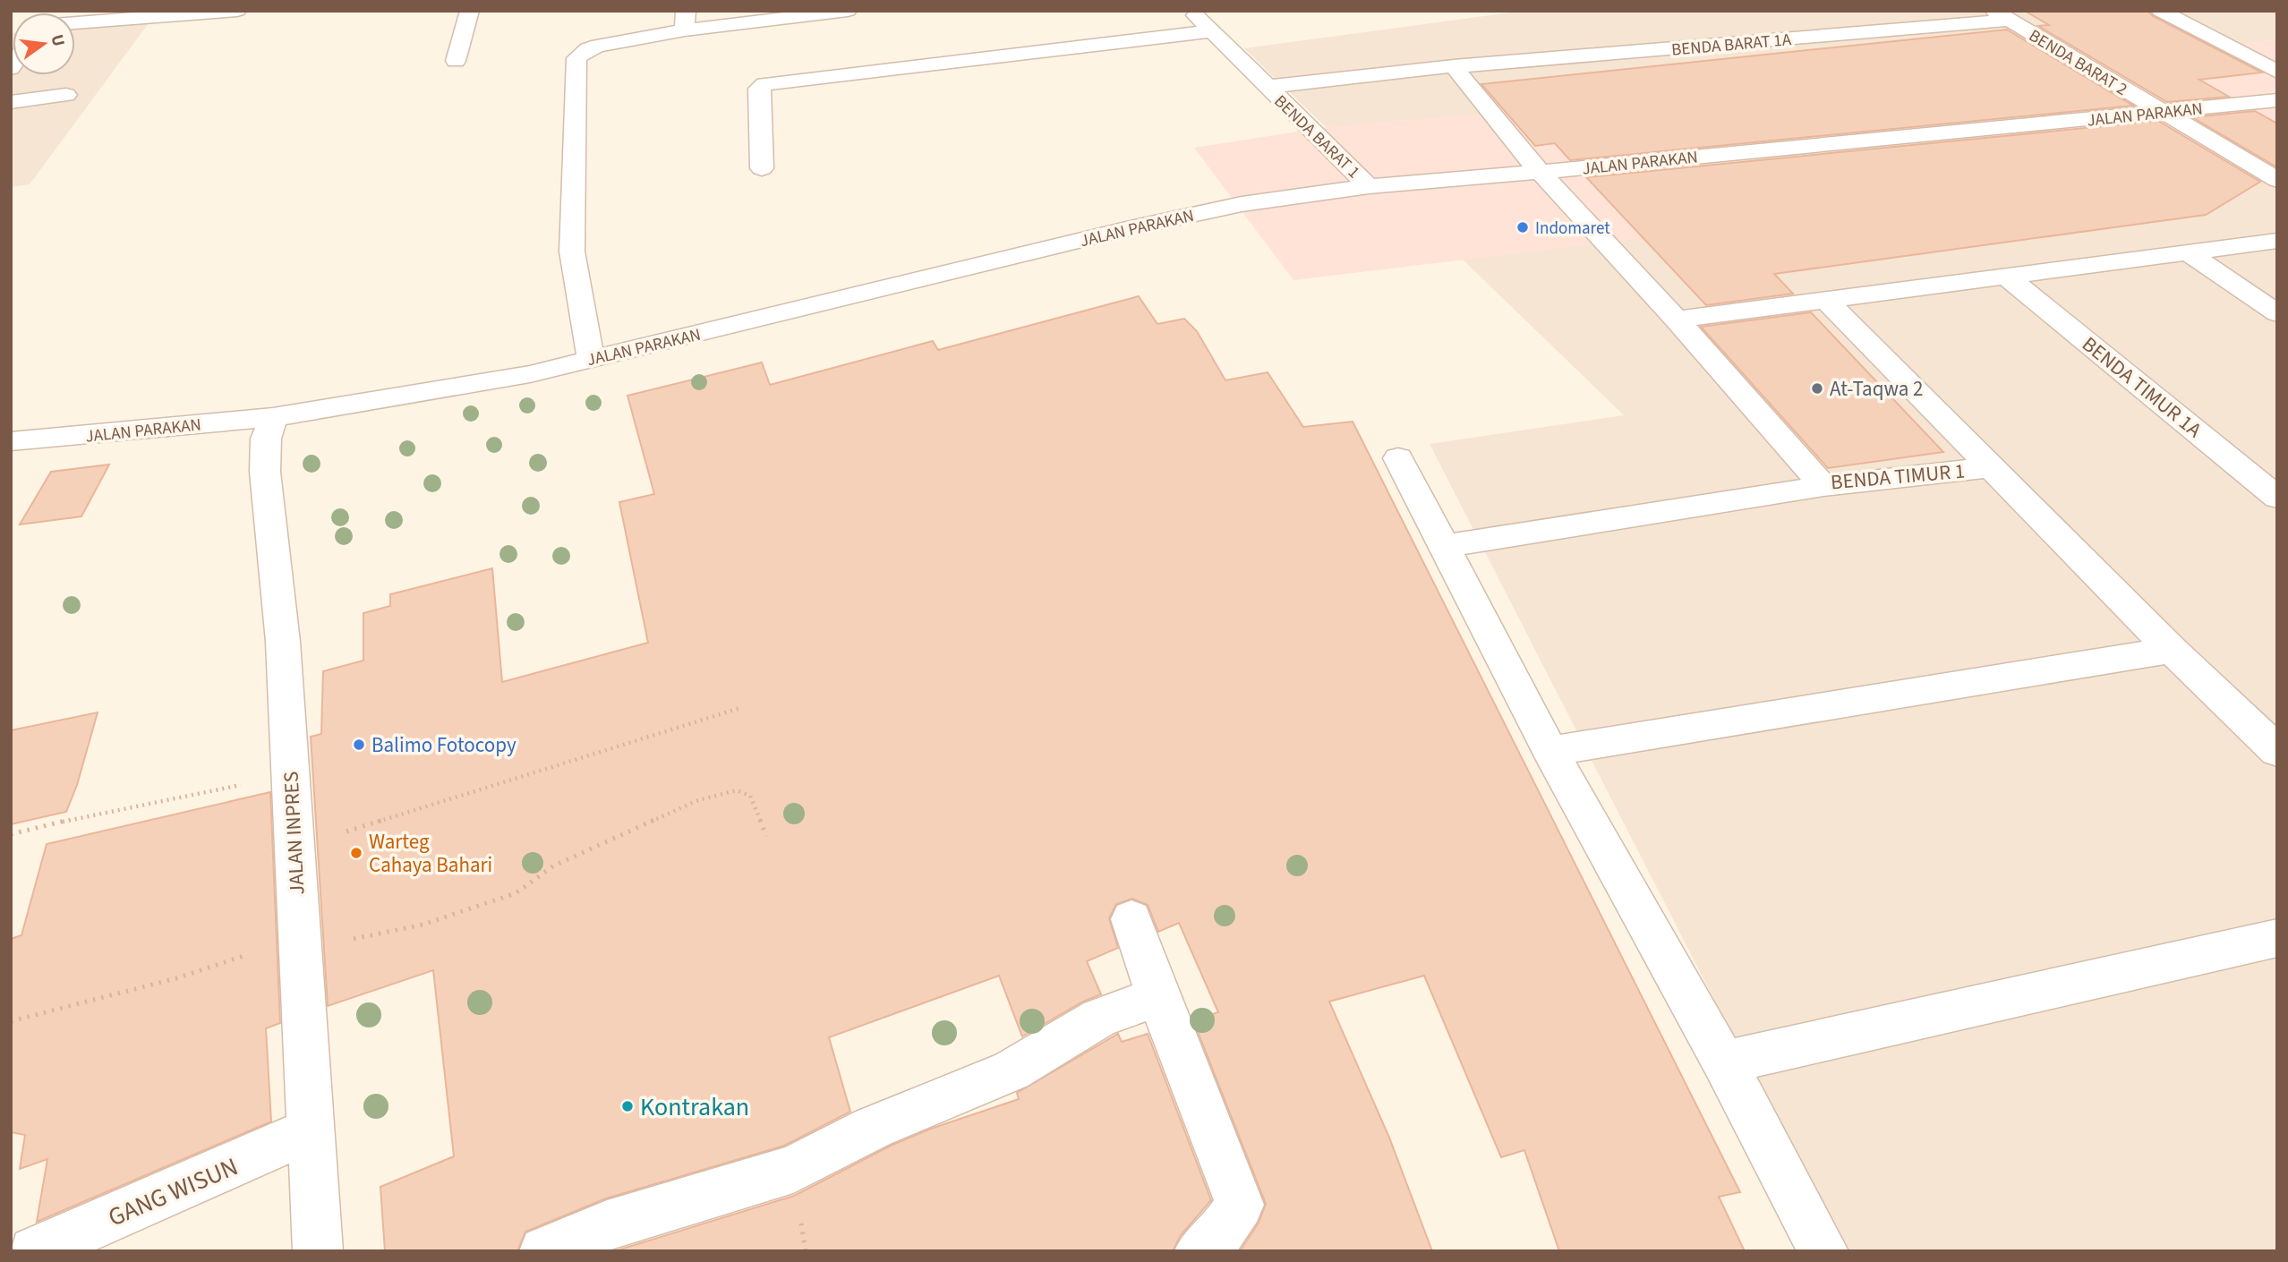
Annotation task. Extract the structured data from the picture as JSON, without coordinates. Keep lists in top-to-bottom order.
{
  "streets": {
    "street": [
      "BENDA BARAT 1A",
      "BENDA BARAT 2",
      "JALAN PARAKAN",
      "BENDA BARAT 1",
      "BENDA TIMUR 1A",
      "BENDA TIMUR 1",
      "JALAN INPRES",
      "GANG WISUN"
    ]
  },
  "crossings": [
    ["BENDA BARAT 1A", "BENDA BARAT 2"],
    ["BENDA BARAT 1A", "BENDA BARAT 1"],
    ["BENDA BARAT 2", "JALAN PARAKAN"],
    ["JALAN PARAKAN", "BENDA BARAT 1"],
    ["JALAN PARAKAN", "BENDA TIMUR 1"],
    ["JALAN PARAKAN", "JALAN INPRES"],
    ["JALAN INPRES", "GANG WISUN"]
  ],
  "places": [
    "Indomaret",
    "At-Taqwa 2",
    "Balimo Fotocopy",
    "Warteg Cahaya Bahari",
    "Kontrakan"
  ],
  "north": "right"
}
